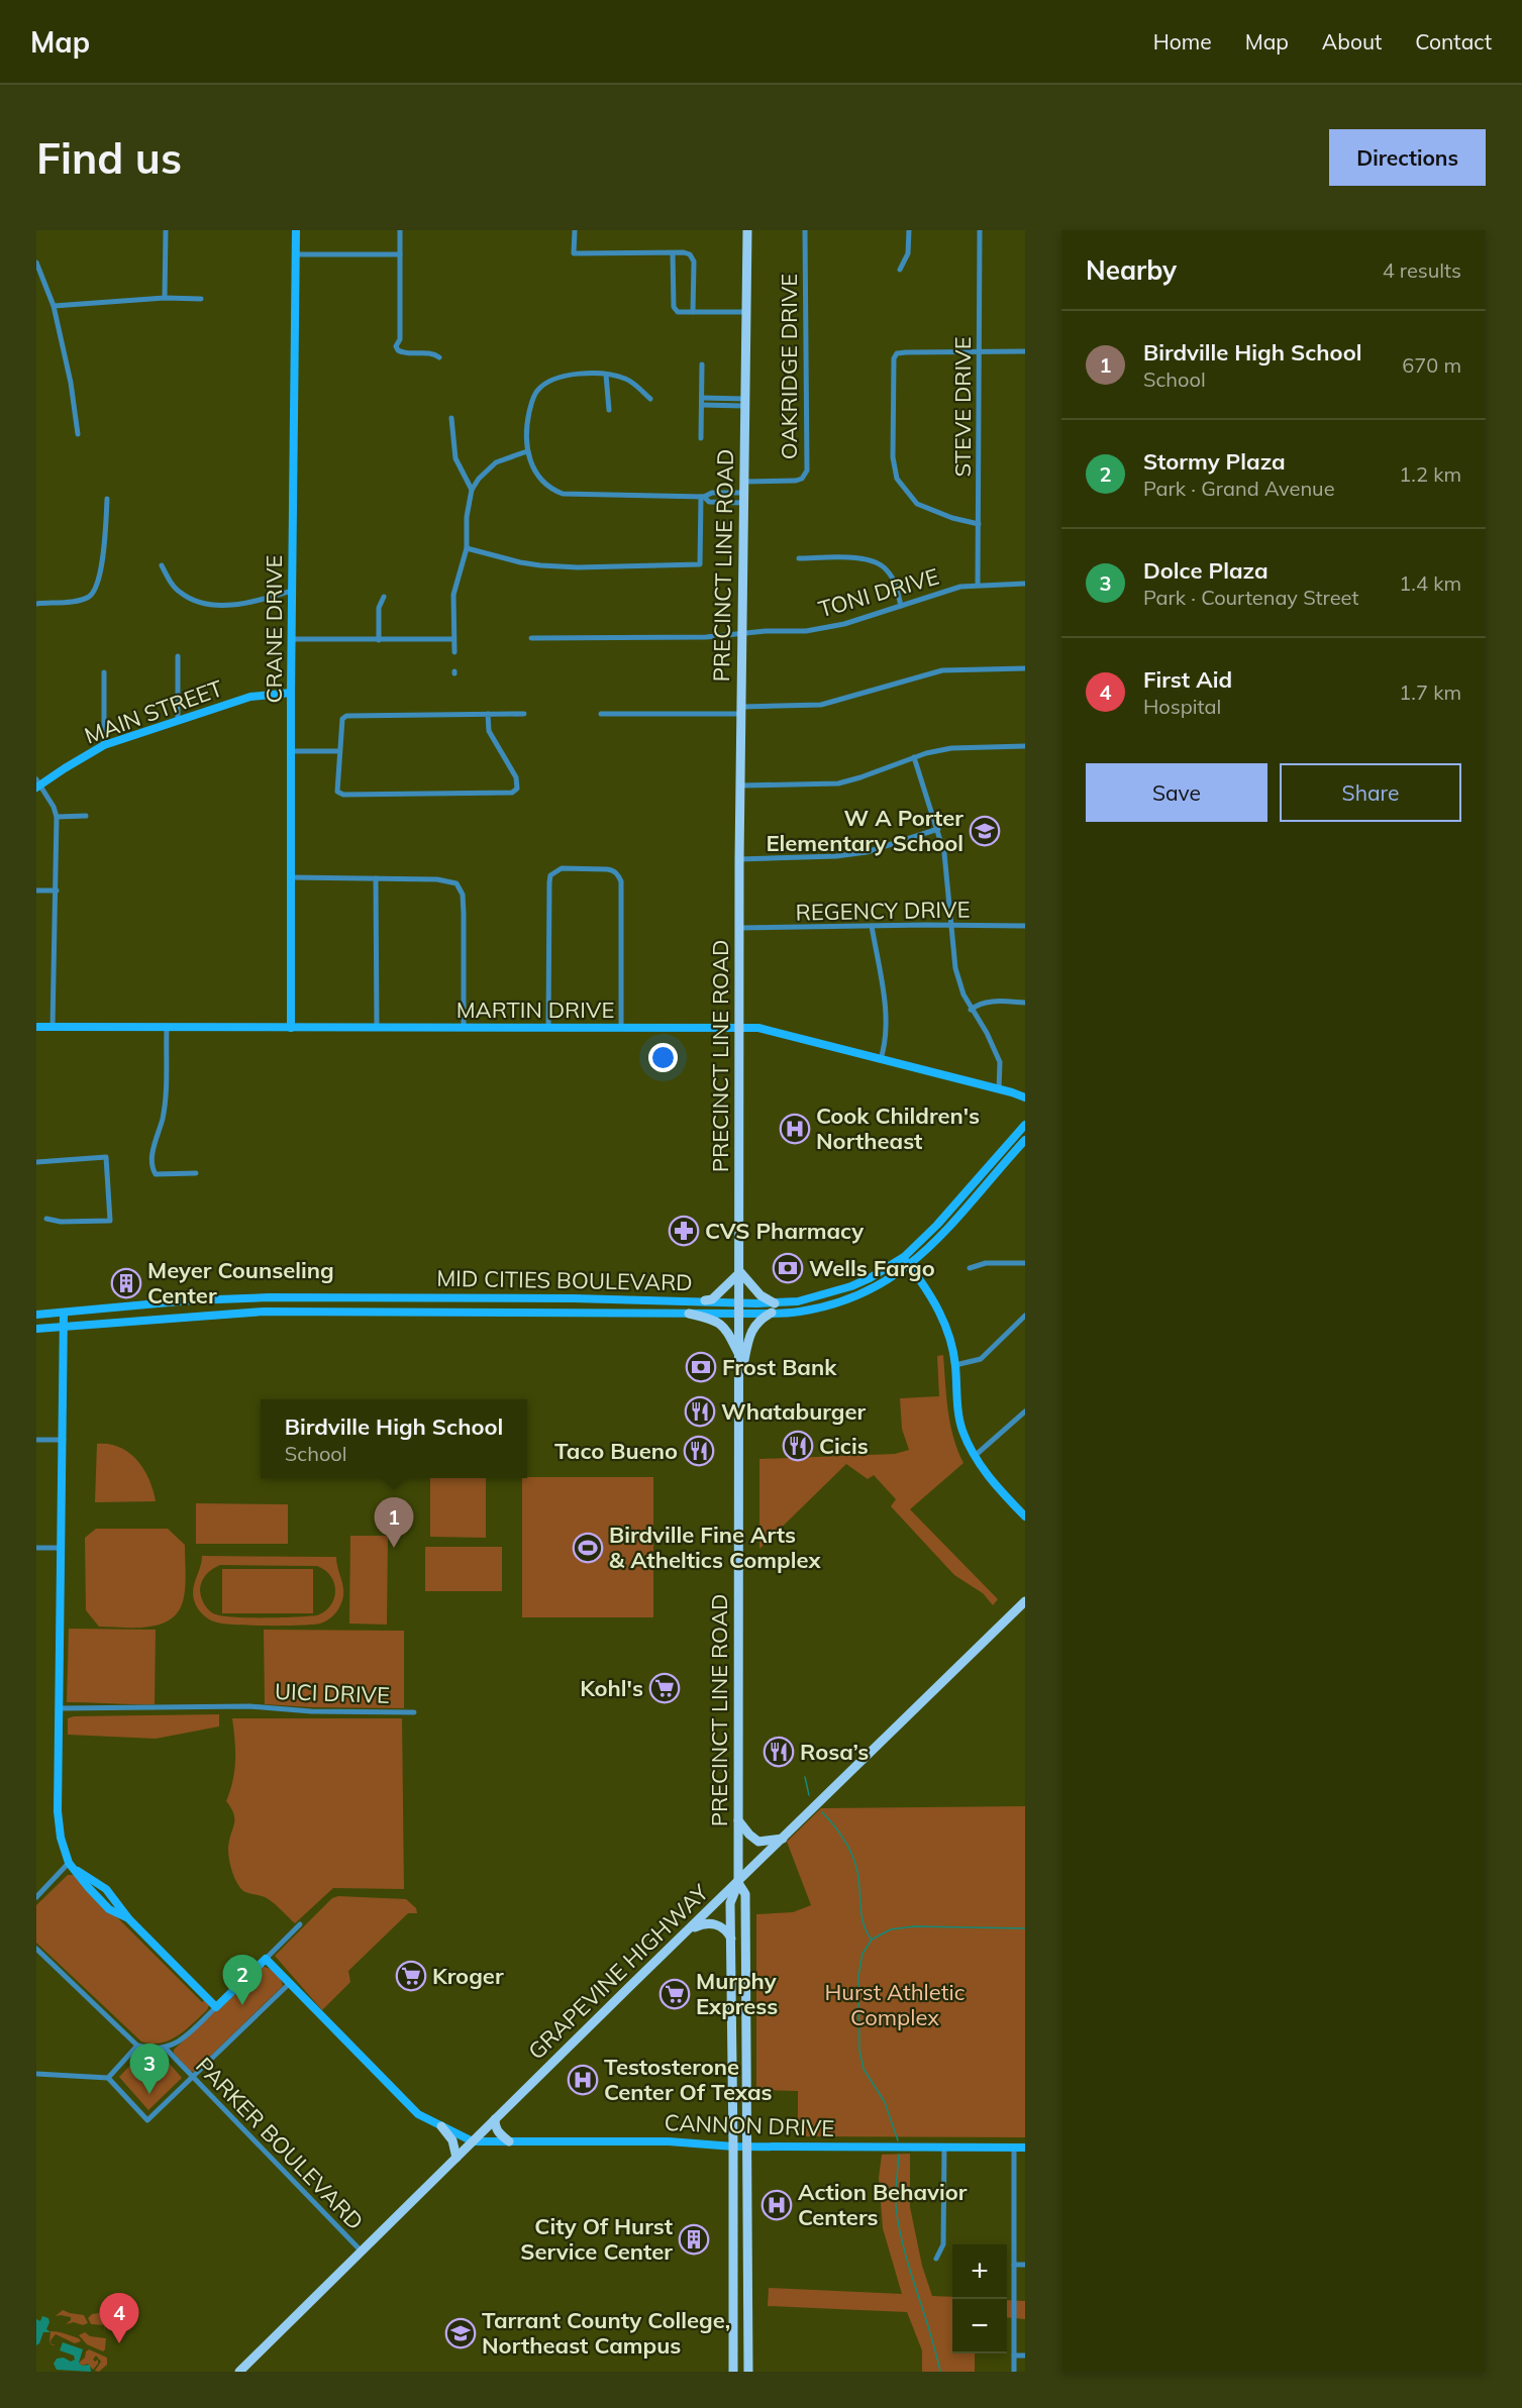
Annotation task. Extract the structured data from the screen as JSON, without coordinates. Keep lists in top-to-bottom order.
{
  "streets": {
    "main road": ["PRECINCT LINE ROAD", "GRAPEVINE HIGHWAY"],
    "street": [
      "OAKRIDGE DRIVE",
      "STEVE DRIVE",
      "TONI DRIVE",
      "CRANE DRIVE",
      "MAIN STREET",
      "REGENCY DRIVE",
      "MARTIN DRIVE",
      "MID CITIES BOULEVARD",
      "UICI DRIVE",
      "CANNON DRIVE",
      "PARKER BOULEVARD"
    ]
  },
  "crossings": [
    ["OAKRIDGE DRIVE", "PRECINCT LINE ROAD"],
    ["STEVE DRIVE", "TONI DRIVE"],
    ["PRECINCT LINE ROAD", "TONI DRIVE"],
    ["PRECINCT LINE ROAD", "REGENCY DRIVE"],
    ["PRECINCT LINE ROAD", "MARTIN DRIVE"],
    ["PRECINCT LINE ROAD", "MID CITIES BOULEVARD"],
    ["PRECINCT LINE ROAD", "GRAPEVINE HIGHWAY"],
    ["PRECINCT LINE ROAD", "CANNON DRIVE"],
    ["CRANE DRIVE", "MAIN STREET"],
    ["CRANE DRIVE", "MARTIN DRIVE"],
    ["GRAPEVINE HIGHWAY", "CANNON DRIVE"],
    ["GRAPEVINE HIGHWAY", "PARKER BOULEVARD"]
  ],
  "parks": ["Hurst Athletic Complex"],
  "places": {
    "school or university": ["W A Porter Elementary School", "Tarrant County College, Northeast Campus"],
    "hospital": ["Cook Children's Northeast", "Testosterone Center Of Texas", "Action Behavior Centers"],
    "pharmacy": ["CVS Pharmacy"],
    "bank": ["Wells Fargo", "Frost Bank"],
    "building": ["Meyer Counseling Center", "City Of Hurst Service Center"],
    "restaurant": [
      "Whataburger",
      "Cicis",
      "Taco Bueno",
      "Rosa’s"
    ],
    "sports": ["Birdville Fine Arts & Atheltics Complex"],
    "supermarket": ["Kohl's", "Kroger", "Murphy Express"]
  },
  "page": {
    "header": "Map",
    "nav": [
      "Home",
      "Map",
      "About",
      "Contact"
    ],
    "buttons": [
      "Directions",
      ["Save", "Share"]
    ],
    "title": "Find us",
    "heading": ["Nearby", "4 results"],
    "list": [
      {
        "mark": "1",
        "name": "Birdville High School",
        "note": "School",
        "value": "670 m"
      },
      {
        "mark": "2",
        "name": "Stormy Plaza",
        "note": "Park · Grand Avenue",
        "value": "1.2 km"
      },
      {
        "mark": "3",
        "name": "Dolce Plaza",
        "note": "Park · Courtenay Street",
        "value": "1.4 km"
      },
      {
        "mark": "4",
        "name": "First Aid",
        "note": "Hospital",
        "value": "1.7 km"
      }
    ],
    "popup": ["Birdville High School", "School"],
    "pins": [
      "1",
      "2",
      "3",
      "4"
    ],
    "map_buttons": ["+", "−"]
  }
}
